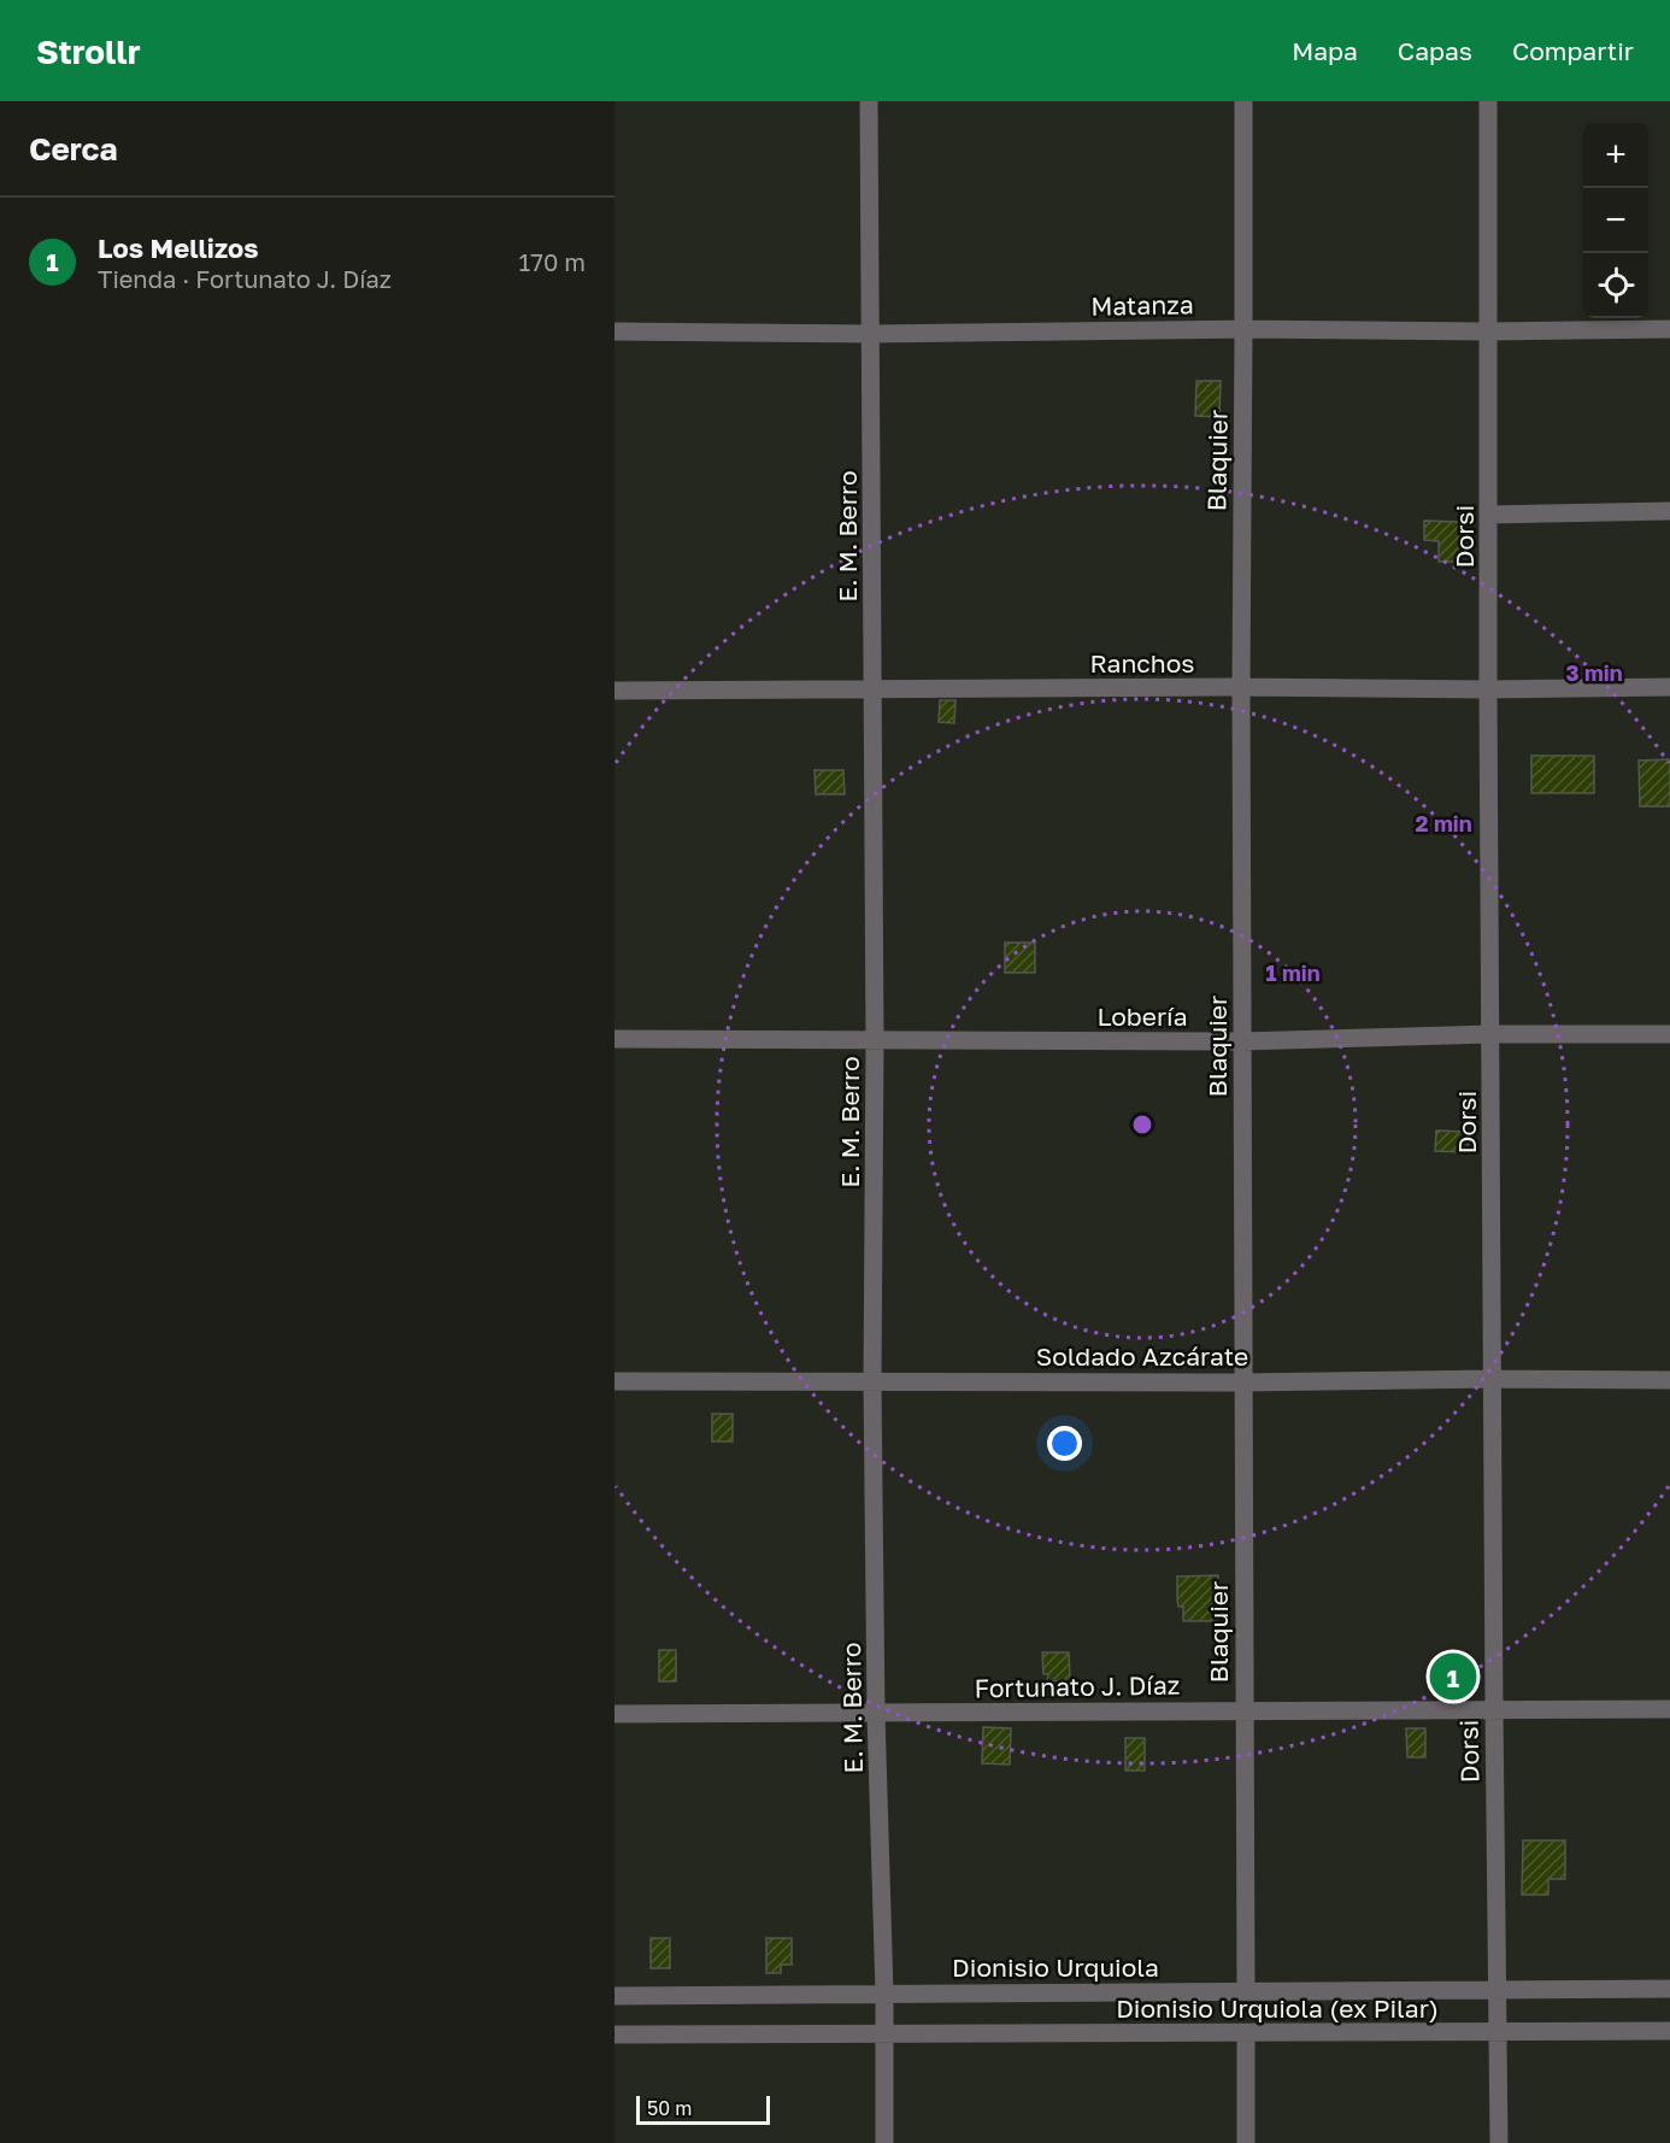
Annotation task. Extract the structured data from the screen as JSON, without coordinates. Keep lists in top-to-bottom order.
{
  "streets": {
    "street": [
      "Matanza",
      "Blaquier",
      "E. M. Berro",
      "Dorsi",
      "Ranchos",
      "Lobería",
      "Soldado Azcárate",
      "Fortunato J. Díaz",
      "Dionisio Urquiola",
      "Dionisio Urquiola (ex Pilar)"
    ]
  },
  "crossings": [
    ["Matanza", "Blaquier"],
    ["Matanza", "E. M. Berro"],
    ["Matanza", "Dorsi"],
    ["Blaquier", "Ranchos"],
    ["Blaquier", "Lobería"],
    ["Blaquier", "Soldado Azcárate"],
    ["Blaquier", "Fortunato J. Díaz"],
    ["Blaquier", "Dionisio Urquiola"],
    ["E. M. Berro", "Ranchos"],
    ["E. M. Berro", "Lobería"],
    ["E. M. Berro", "Soldado Azcárate"],
    ["E. M. Berro", "Fortunato J. Díaz"],
    ["E. M. Berro", "Dionisio Urquiola"],
    ["E. M. Berro", "Dionisio Urquiola (ex Pilar)"],
    ["Dorsi", "Ranchos"],
    ["Dorsi", "Lobería"],
    ["Dorsi", "Soldado Azcárate"],
    ["Dorsi", "Fortunato J. Díaz"],
    ["Dorsi", "Dionisio Urquiola"],
    ["Dorsi", "Dionisio Urquiola (ex Pilar)"]
  ],
  "scale_bar": "50 m",
  "page": {
    "header": "Strollr",
    "nav": ["Mapa", "Capas", "Compartir"],
    "heading": "Cerca",
    "map_buttons": ["+", "−"],
    "list": [
      {
        "mark": "1",
        "name": "Los Mellizos",
        "note": "Tienda · Fortunato J. Díaz",
        "value": "170 m"
      }
    ],
    "pins": "1",
    "scale": "50 m"
  },
  "rings": ["3 min", "2 min", "1 min"]
}
